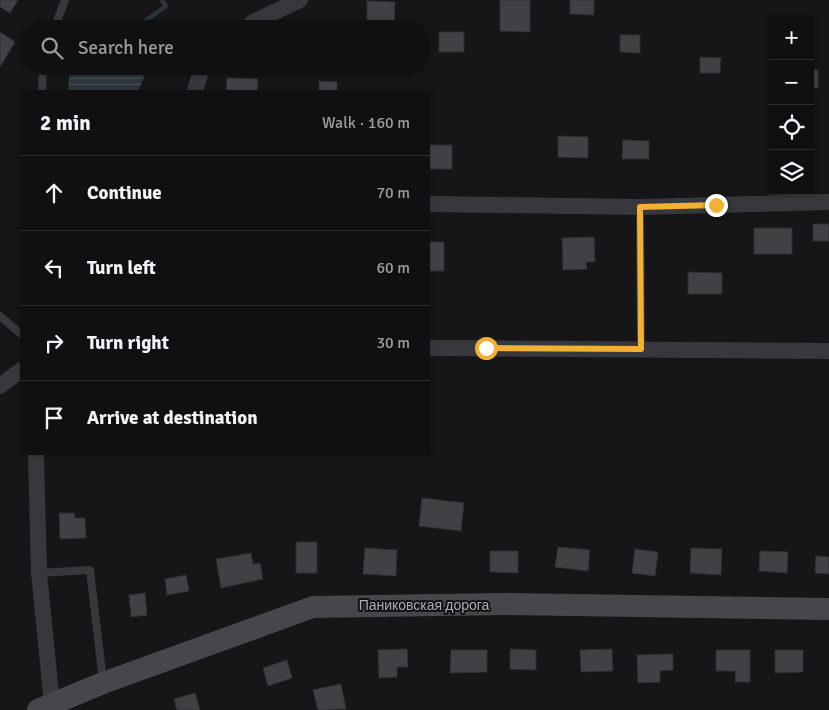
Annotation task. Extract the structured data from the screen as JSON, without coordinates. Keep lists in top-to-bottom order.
{
  "streets": {
    "street": ["Паниковская дорога"]
  },
  "page": {
    "map_buttons": ["+", "−"],
    "search": "Search here",
    "heading": ["2 min", "Walk · 160 m"],
    "list": [
      ["Continue", "70 m"],
      ["Turn left", "60 m"],
      ["Turn right", "30 m"],
      "Arrive at destination"
    ]
  }
}
